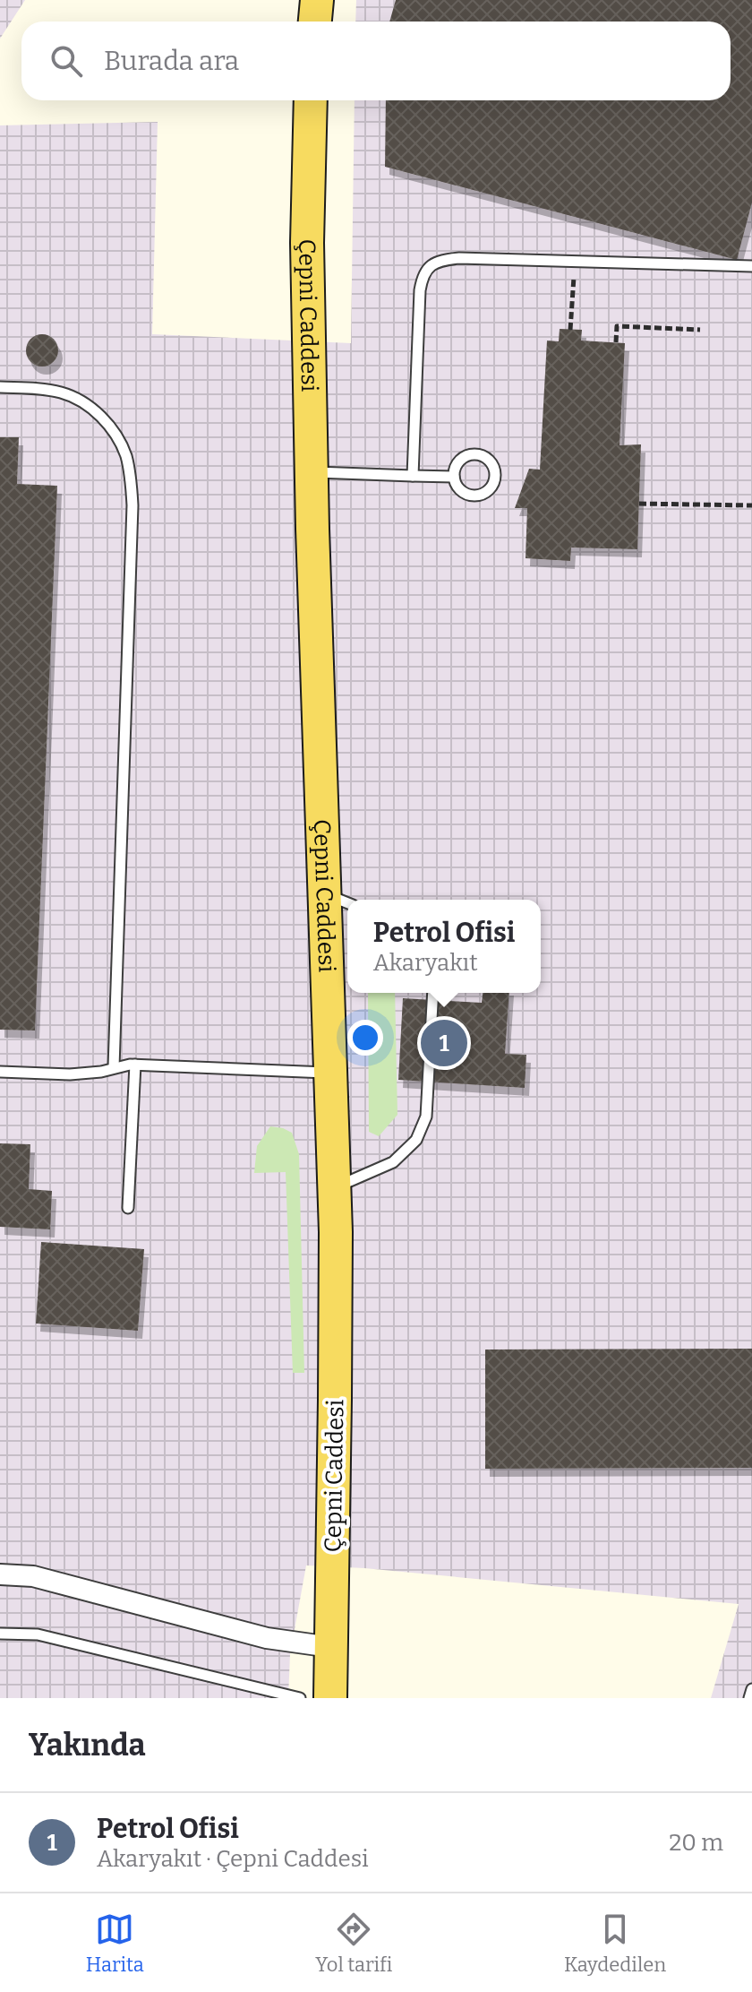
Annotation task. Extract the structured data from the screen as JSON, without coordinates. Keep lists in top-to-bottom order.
{
  "streets": {
    "main road": ["Çepni Caddesi"]
  },
  "page": {
    "search": "Burada ara",
    "popup": ["Petrol Ofisi", "Akaryakıt"],
    "pins": "1",
    "heading": "Yakında",
    "list": [
      {
        "mark": "1",
        "name": "Petrol Ofisi",
        "note": "Akaryakıt · Çepni Caddesi",
        "value": "20 m"
      }
    ],
    "nav": ["Harita", "Yol tarifi", "Kaydedilen"]
  }
}
